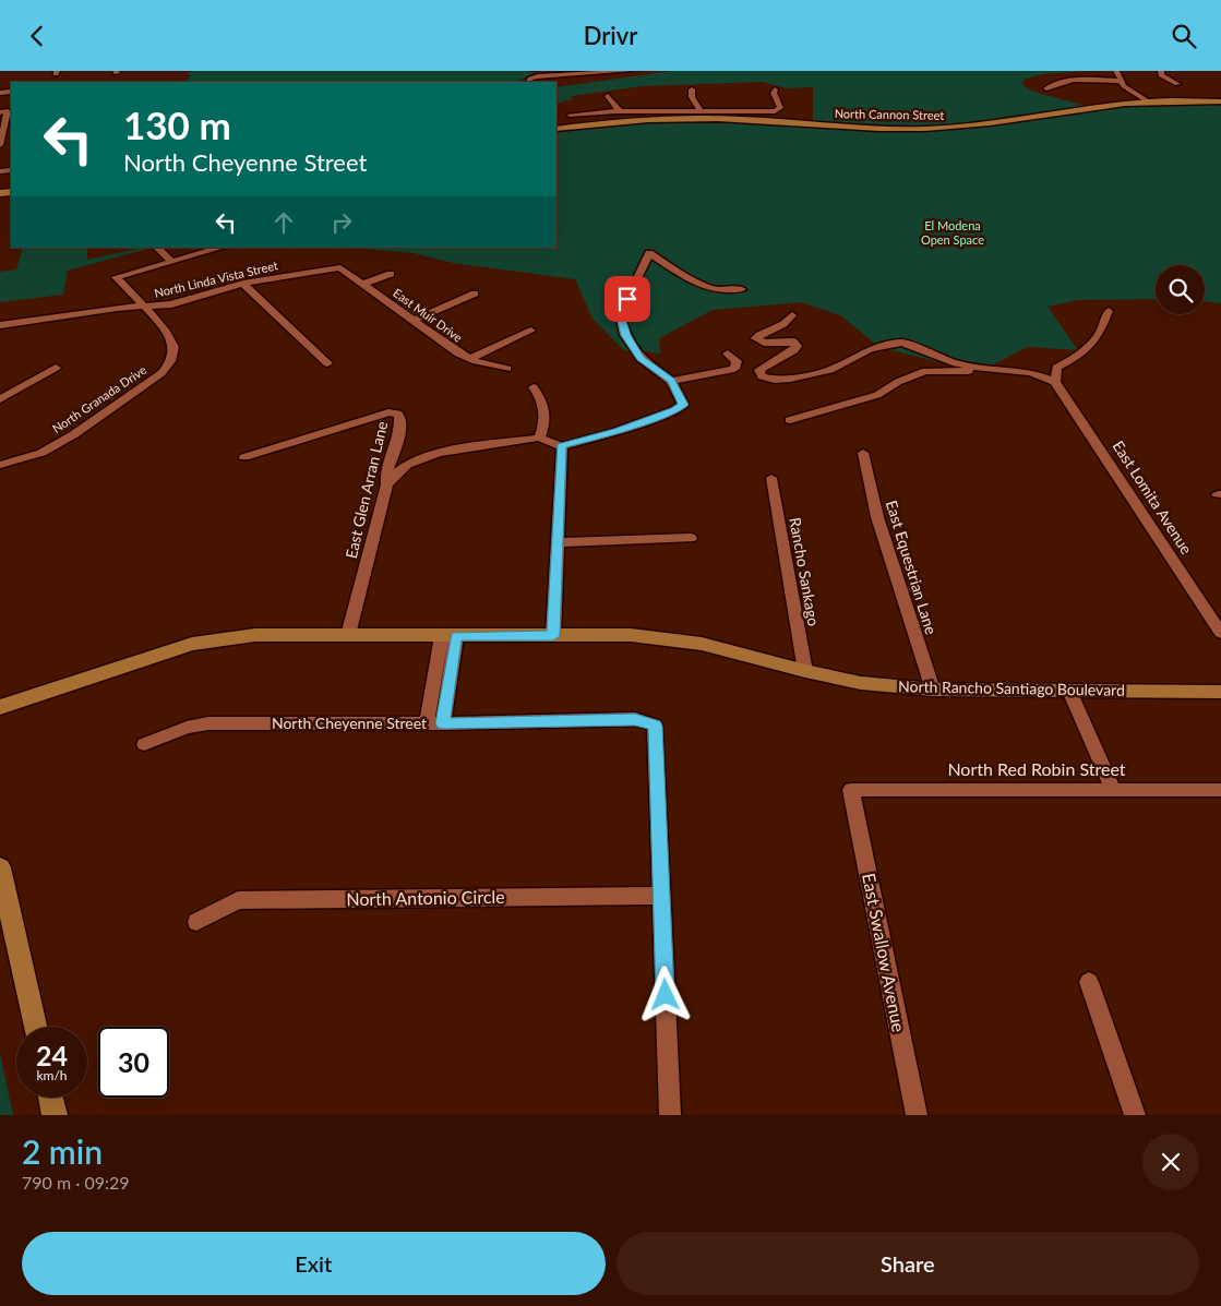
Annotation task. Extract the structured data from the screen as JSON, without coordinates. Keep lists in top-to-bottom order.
{
  "streets": {
    "main road": ["North Cannon Street", "North Rancho Santiago Boulevard"],
    "street": [
      "North Linda Vista Street",
      "East Muir Drive",
      "North Granada Drive",
      "East Glen Arran Lane",
      "East Lomita Avenue",
      "East Equestrian Lane",
      "Rancho Sankago",
      "North Cheyenne Street",
      "North Red Robin Street",
      "North Antonio Circle",
      "East Swallow Avenue"
    ]
  },
  "crossings": [
    ["North Linda Vista Street", "East Muir Drive"],
    ["North Linda Vista Street", "North Granada Drive"],
    ["East Glen Arran Lane", "North Rancho Santiago Boulevard"],
    ["East Equestrian Lane", "North Rancho Santiago Boulevard"],
    ["Rancho Sankago", "North Rancho Santiago Boulevard"],
    ["North Cheyenne Street", "North Antonio Circle"],
    ["North Red Robin Street", "East Swallow Avenue"]
  ],
  "parks": ["El Modena Open Space"],
  "page": {
    "header": "Drivr",
    "turn": ["130 m", "North Cheyenne Street"],
    "speed": "24 km/h",
    "limit": "30",
    "heading": ["2 min", "790 m · 09:29"],
    "buttons": ["Exit", "Share"]
  }
}
